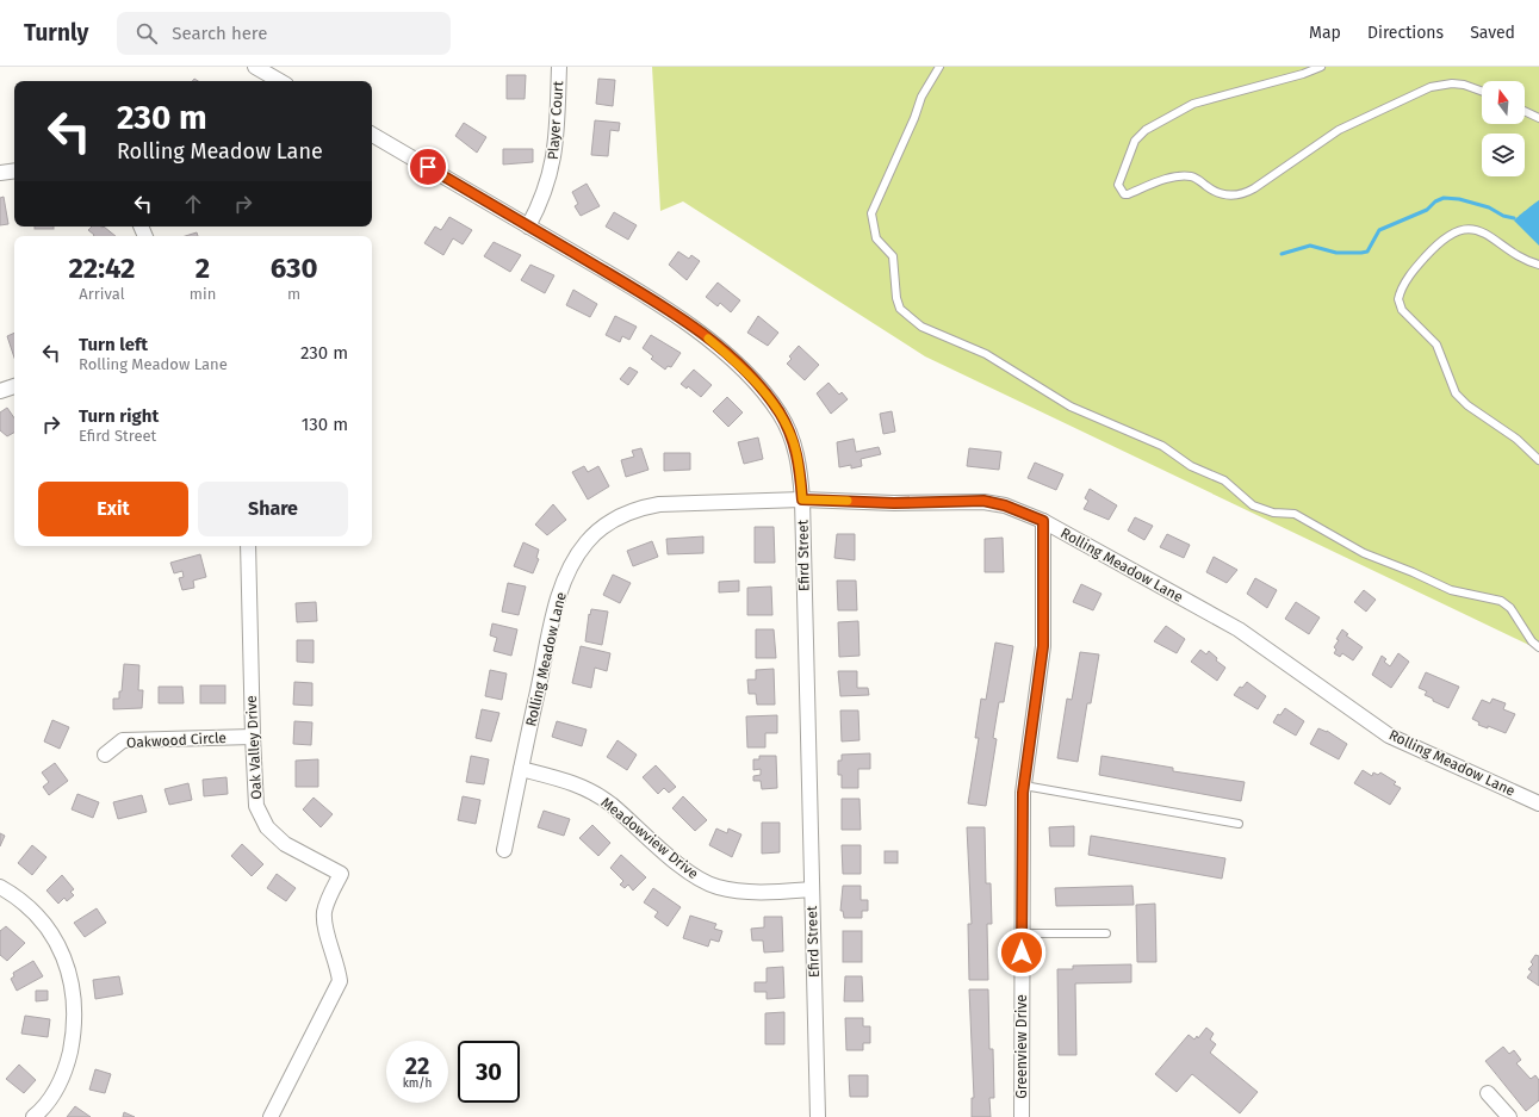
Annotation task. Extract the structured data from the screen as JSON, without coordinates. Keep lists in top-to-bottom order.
{
  "streets": {
    "street": [
      "Player Court",
      "Efird Street",
      "Rolling Meadow Lane",
      "Oakwood Circle",
      "Oak Valley Drive",
      "Meadowview Drive",
      "Greenview Drive"
    ]
  },
  "crossings": [
    ["Player Court", "Efird Street"],
    ["Efird Street", "Rolling Meadow Lane"],
    ["Efird Street", "Meadowview Drive"],
    ["Rolling Meadow Lane", "Meadowview Drive"],
    ["Rolling Meadow Lane", "Greenview Drive"],
    ["Oakwood Circle", "Oak Valley Drive"]
  ],
  "north": "top",
  "page": {
    "header": "Turnly",
    "search": "Search here",
    "nav": ["Map", "Directions", "Saved"],
    "turn": ["230 m", "Rolling Meadow Lane"],
    "eta": [
      "22:42",
      "Arrival",
      "2",
      "min",
      "630",
      "m"
    ],
    "list": [
      {
        "name": "Turn left",
        "note": "Rolling Meadow Lane",
        "value": "230 m"
      },
      {
        "name": "Turn right",
        "note": "Efird Street",
        "value": "130 m"
      }
    ],
    "buttons": ["Exit", "Share"],
    "speed": "22 km/h",
    "limit": "30"
  }
}
